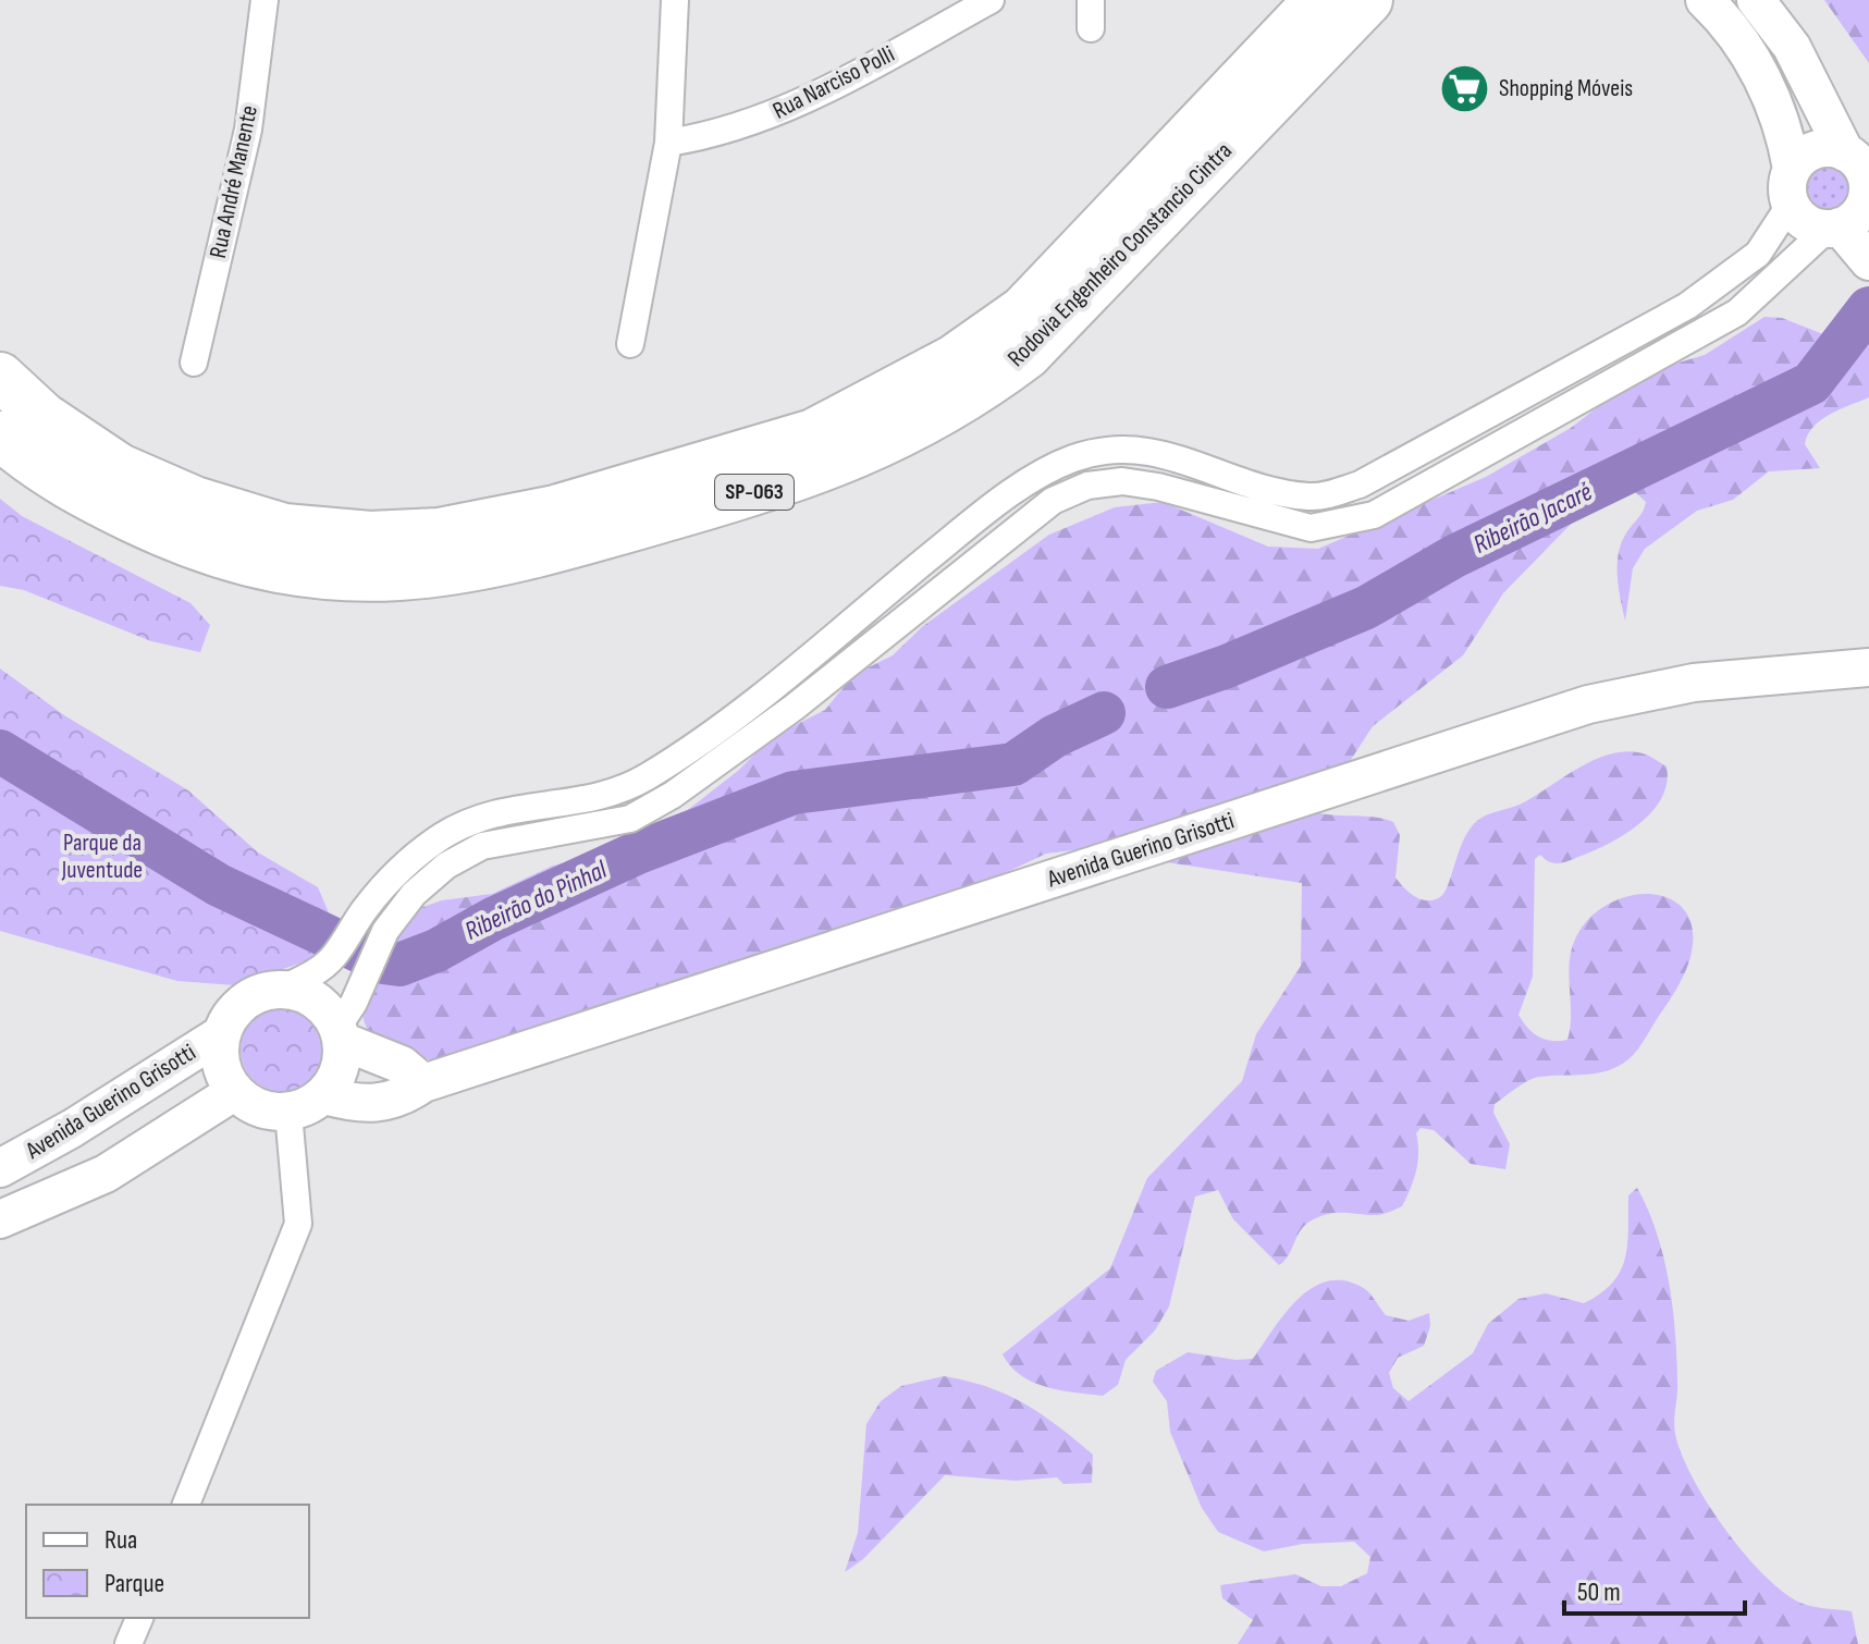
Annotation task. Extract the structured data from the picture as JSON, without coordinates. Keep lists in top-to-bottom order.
{
  "streets": {
    "highway": ["Rodovia Engenheiro Constancio Cintra", "SP-063"],
    "main road": ["Avenida Guerino Grisotti"],
    "street": ["Rua Narciso Polli", "Rua André Manente"]
  },
  "water": ["Ribeirão Jacaré", "Ribeirão do Pinhal"],
  "parks": ["Parque da Juventude"],
  "places": {
    "supermarket": ["Shopping Móveis"]
  },
  "legend": ["Rua", "Parque"],
  "scale_bar": "50 m"
}
